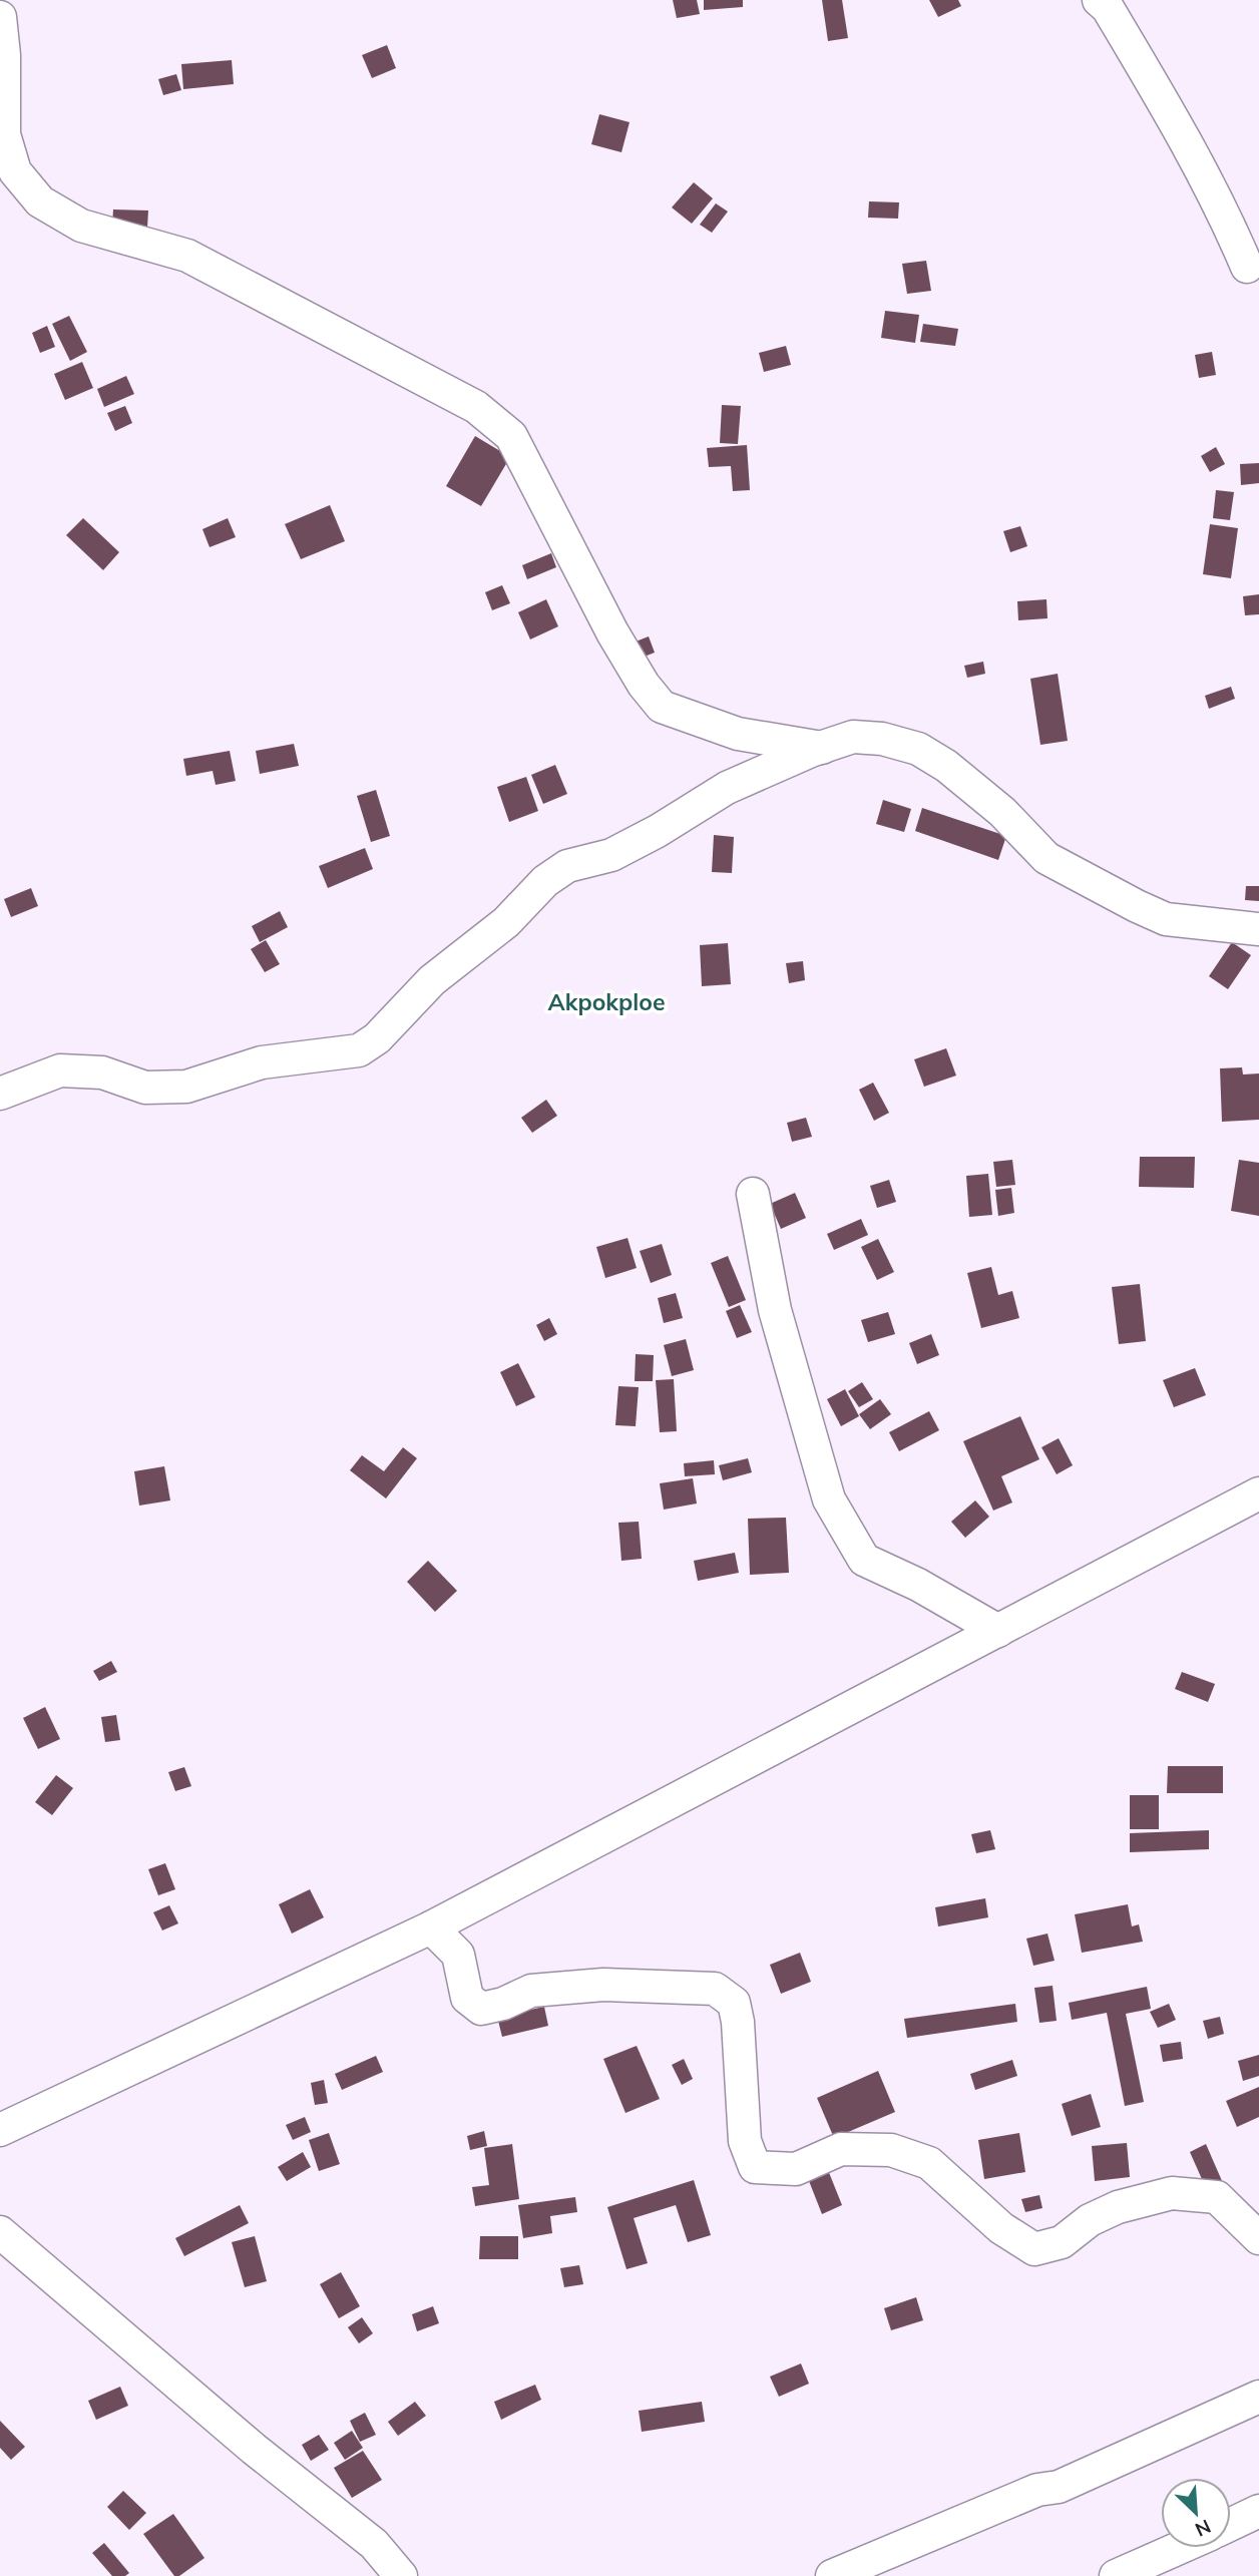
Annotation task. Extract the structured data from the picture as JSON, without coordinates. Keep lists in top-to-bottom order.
{
  "districts": ["Akpokploe"],
  "north": "bottom right"
}
